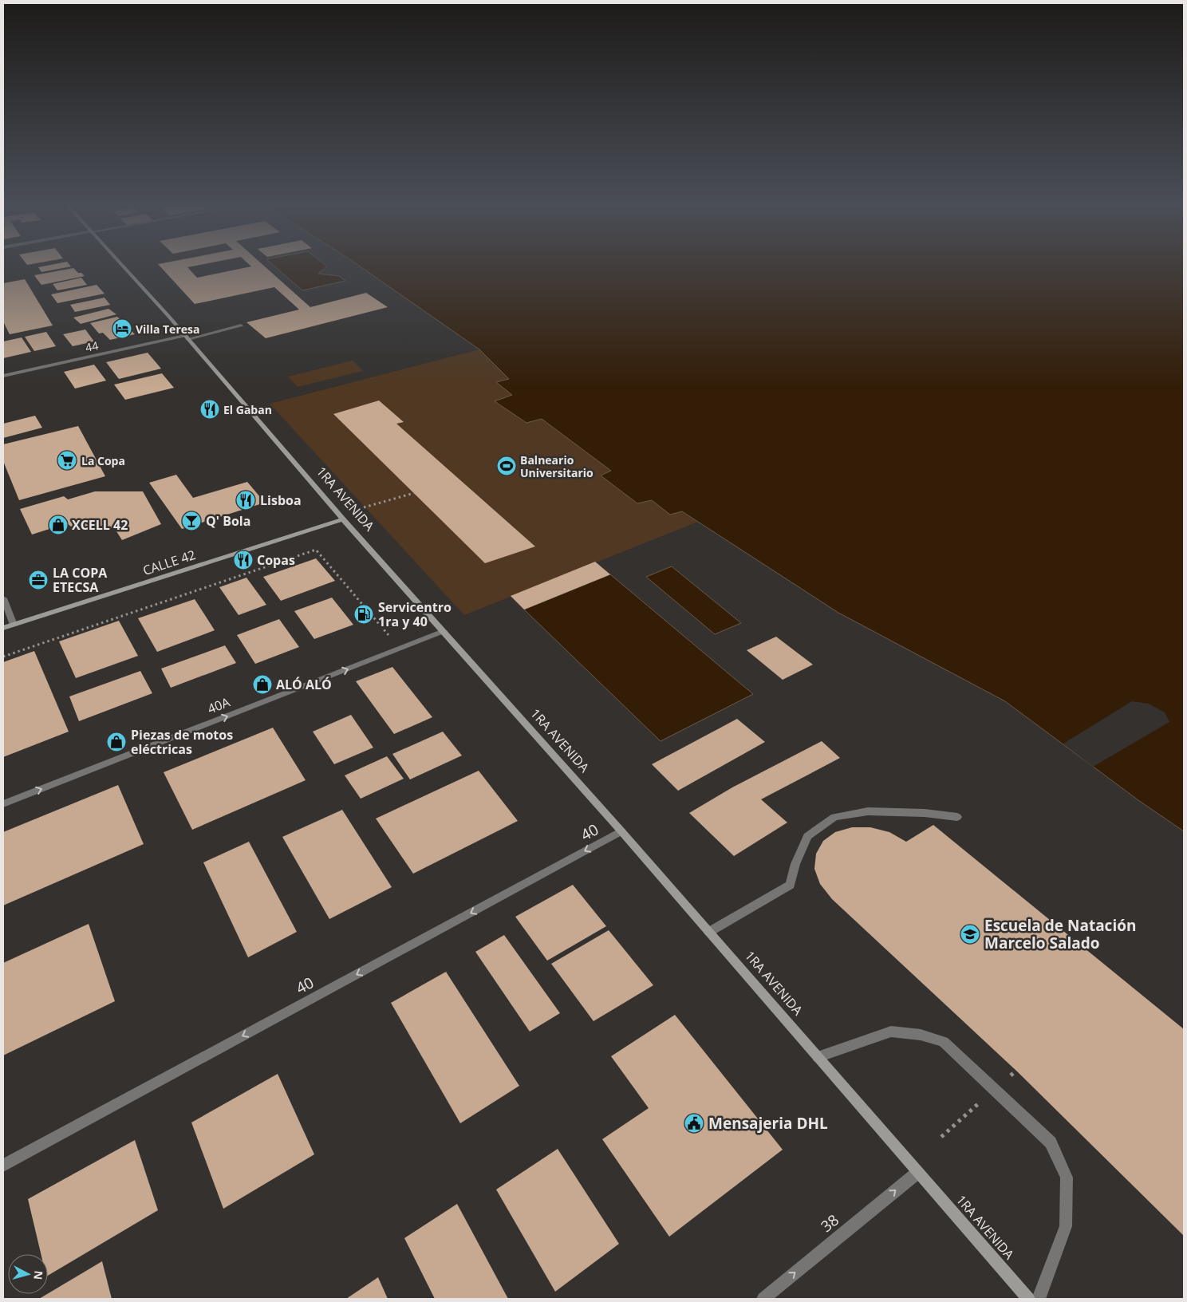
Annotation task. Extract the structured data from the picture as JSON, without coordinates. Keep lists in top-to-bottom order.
{
  "streets": {
    "street": [
      "44",
      "1RA AVENIDA",
      "CALLE 42",
      "40A",
      "40",
      "38"
    ]
  },
  "crossings": [
    ["44", "1RA AVENIDA"],
    ["1RA AVENIDA", "CALLE 42"],
    ["1RA AVENIDA", "40A"],
    ["1RA AVENIDA", "40"],
    ["1RA AVENIDA", "38"]
  ],
  "one_way": ["40A", "40", "38"],
  "places": {
    "hotel": ["Villa Teresa"],
    "restaurant": ["El Gaban", "Lisboa", "Copas"],
    "supermarket": ["La Copa"],
    "sports": ["Balneario Universitario"],
    "bar": ["Q' Bola"],
    "shop": ["XCELL 42", "ALÓ ALÓ", "Piezas de motos eléctricas"],
    "office": ["LA COPA ETECSA"],
    "fuel station": ["Servicentro 1ra y 40"],
    "school or university": ["Escuela de Natación Marcelo Salado"],
    "public building": ["Mensajeria DHL"]
  },
  "north": "right"
}
